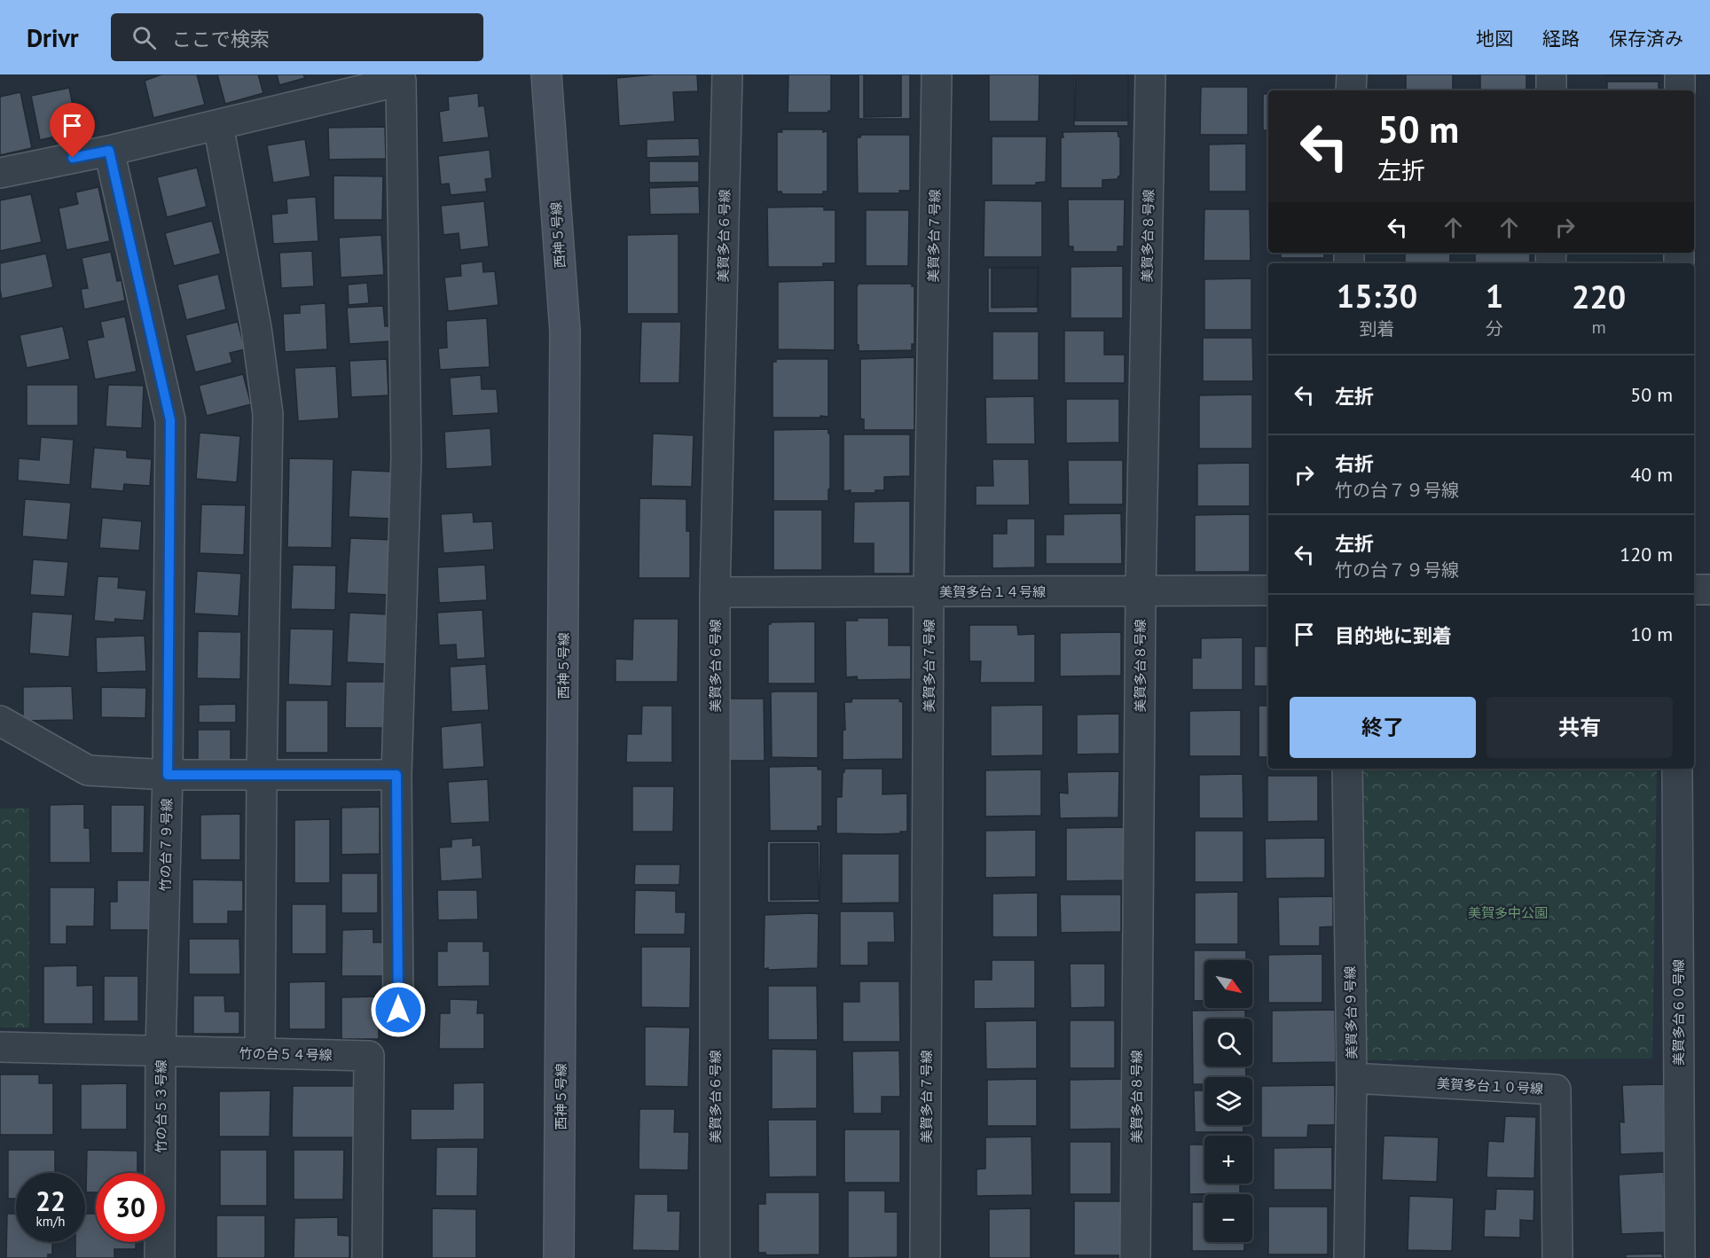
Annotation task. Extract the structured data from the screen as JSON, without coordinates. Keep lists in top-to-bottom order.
{
  "streets": {
    "street": [
      "西神５号線",
      "美賀多台６号線",
      "美賀多台７号線",
      "美賀多台８号線",
      "美賀多台１４号線",
      "竹の台７９号線",
      "美賀多台９号線",
      "美賀多台６０号線",
      "竹の台５４号線",
      "美賀多台１０号線",
      "竹の台５３号線"
    ]
  },
  "crossings": [
    ["美賀多台６号線", "美賀多台１４号線"],
    ["美賀多台７号線", "美賀多台１４号線"],
    ["美賀多台８号線", "美賀多台１４号線"],
    ["竹の台７９号線", "竹の台５４号線"],
    ["竹の台７９号線", "竹の台５３号線"],
    ["美賀多台９号線", "美賀多台１０号線"],
    ["竹の台５４号線", "竹の台５３号線"]
  ],
  "parks": ["美賀多中公園"],
  "north": "bottom right",
  "page": {
    "header": "Drivr",
    "search": "ここで検索",
    "nav": ["地図", "経路", "保存済み"],
    "turn": ["50 m", "左折"],
    "eta": [
      "15:30",
      "到着",
      "1",
      "分",
      "220",
      "m"
    ],
    "list": [
      {
        "name": "左折",
        "value": "50 m"
      },
      {
        "name": "右折",
        "note": "竹の台７９号線",
        "value": "40 m"
      },
      {
        "name": "左折",
        "note": "竹の台７９号線",
        "value": "120 m"
      },
      {
        "name": "目的地に到着",
        "value": "10 m"
      }
    ],
    "buttons": ["終了", "共有"],
    "map_buttons": ["+", "−"],
    "speed": "22 km/h",
    "limit": "30"
  }
}
